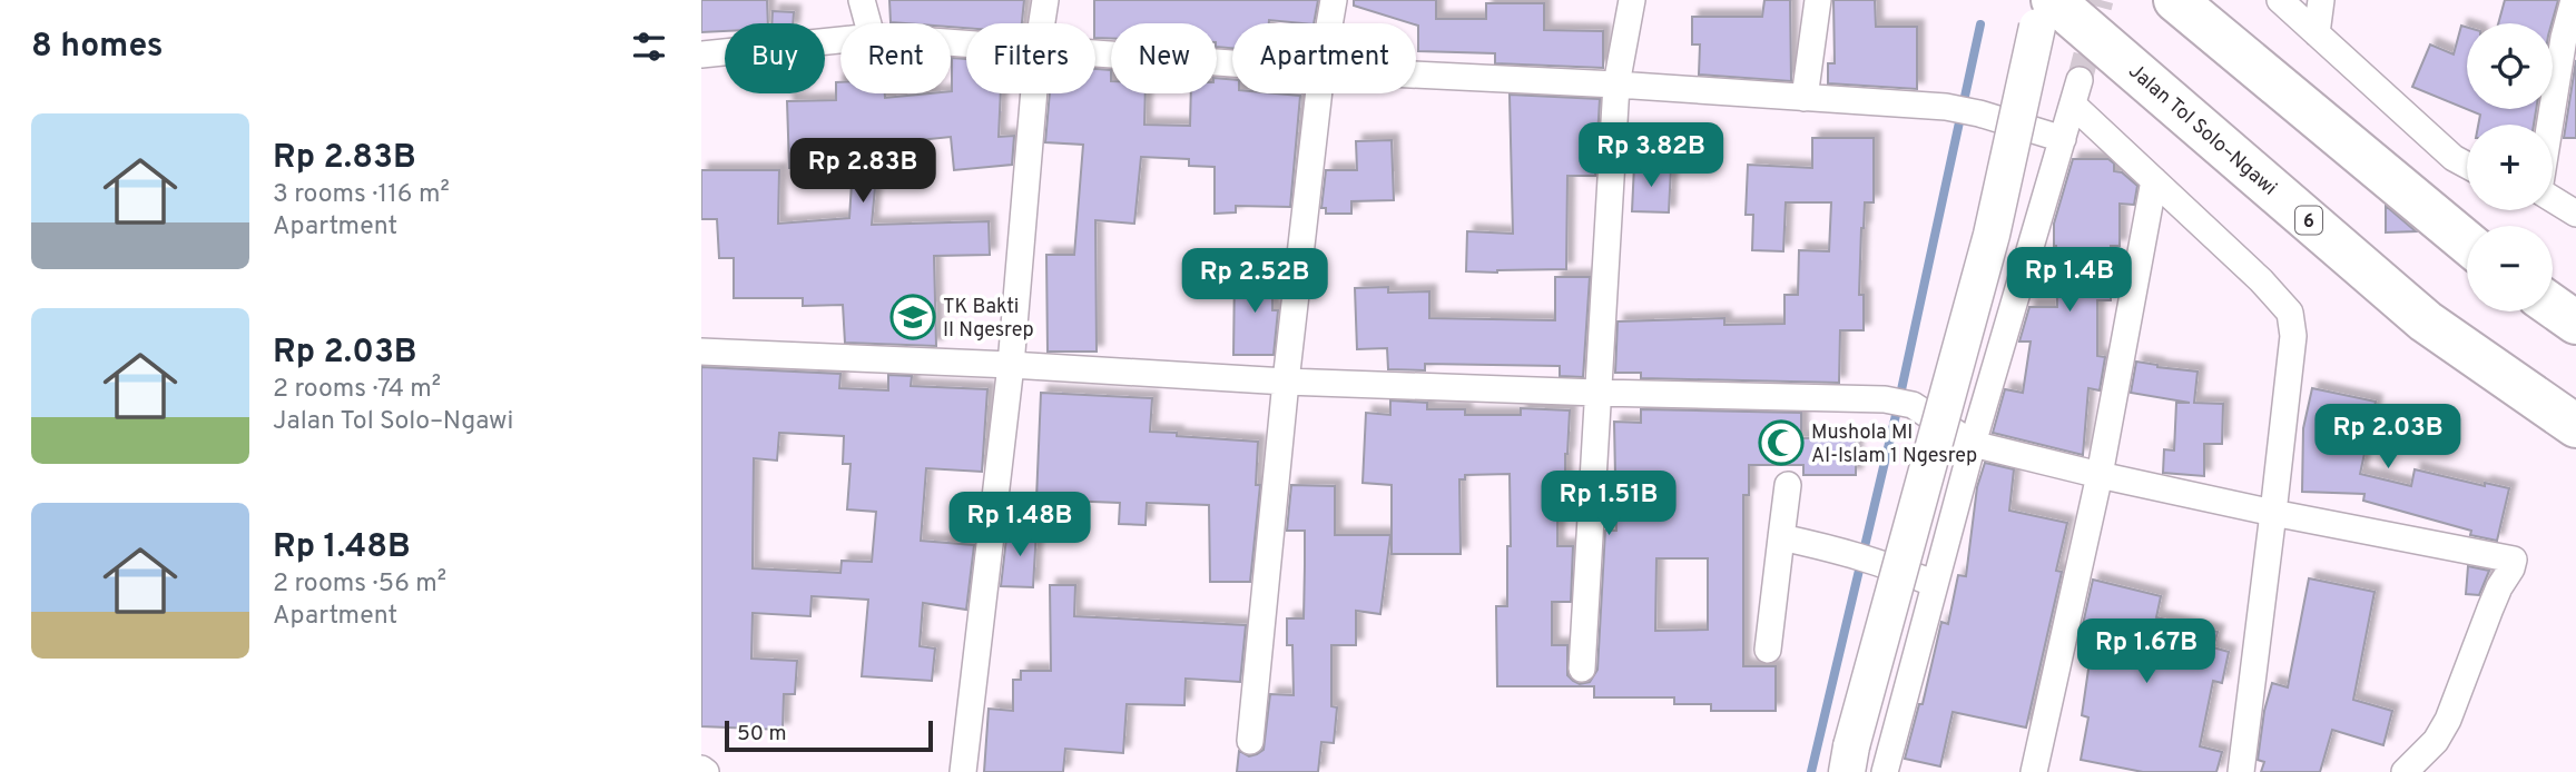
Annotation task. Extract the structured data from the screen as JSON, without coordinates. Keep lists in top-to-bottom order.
{
  "streets": {
    "highway": ["Jalan Tol Solo–Ngawi", "6"]
  },
  "places": {
    "school or university": ["TK Bakti II Ngesrep"],
    "mosque": ["Mushola MI Al-Islam 1 Ngesrep"]
  },
  "scale_bar": "50 m",
  "page": {
    "heading": "8 homes",
    "map_buttons": ["+", "−"],
    "chip": [
      "Buy",
      "Rent",
      "Filters",
      "New",
      "Apartment"
    ],
    "list": [
      {
        "name": "Rp 2.83B",
        "note": "3 rooms · 116 m² · Apartment"
      },
      {
        "name": "Rp 2.03B",
        "note": "2 rooms · 74 m² · Jalan Tol Solo–Ngawi"
      },
      {
        "name": "Rp 1.48B",
        "note": "2 rooms · 56 m² · Apartment"
      }
    ],
    "price": [
      "Rp 3.82B",
      "Rp 2.83B",
      "Rp 1.4B",
      "Rp 2.52B",
      "Rp 2.03B",
      "Rp 1.51B",
      "Rp 1.48B",
      "Rp 1.67B"
    ],
    "scale": "50 m"
  }
}
